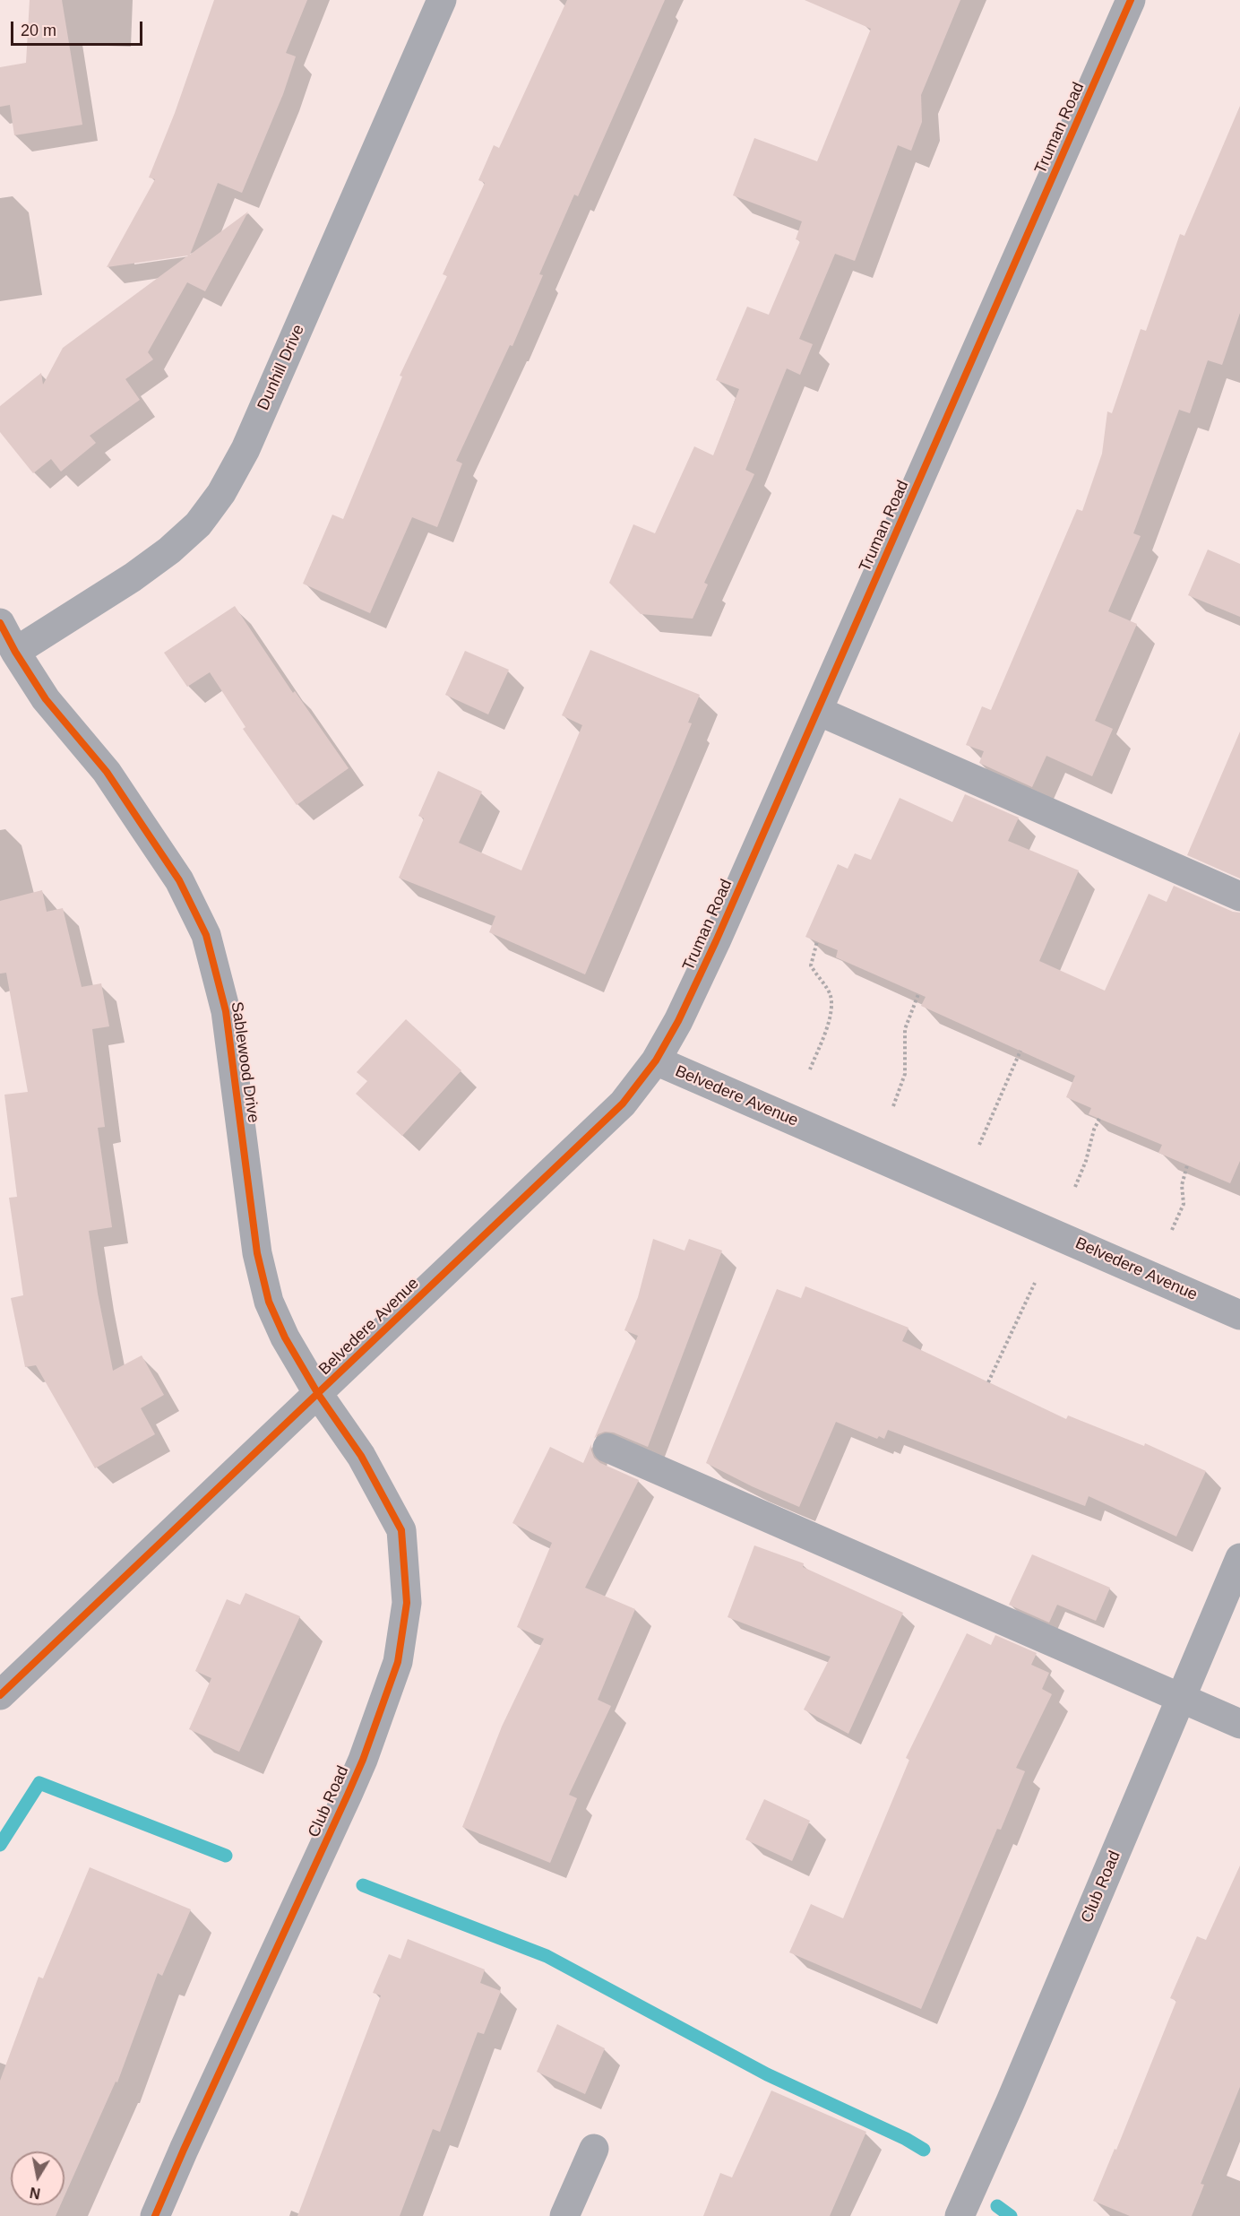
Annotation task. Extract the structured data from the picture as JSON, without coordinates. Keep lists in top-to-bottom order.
{
  "streets": {
    "street": [
      "Truman Road",
      "Dunhill Drive",
      "Sablewood Drive",
      "Belvedere Avenue",
      "Club Road"
    ]
  },
  "crossings": [
    ["Truman Road", "Belvedere Avenue"],
    ["Dunhill Drive", "Sablewood Drive"],
    ["Sablewood Drive", "Belvedere Avenue"],
    ["Sablewood Drive", "Club Road"],
    ["Belvedere Avenue", "Club Road"]
  ],
  "scale_bar": "20 m",
  "north": "bottom"
}
